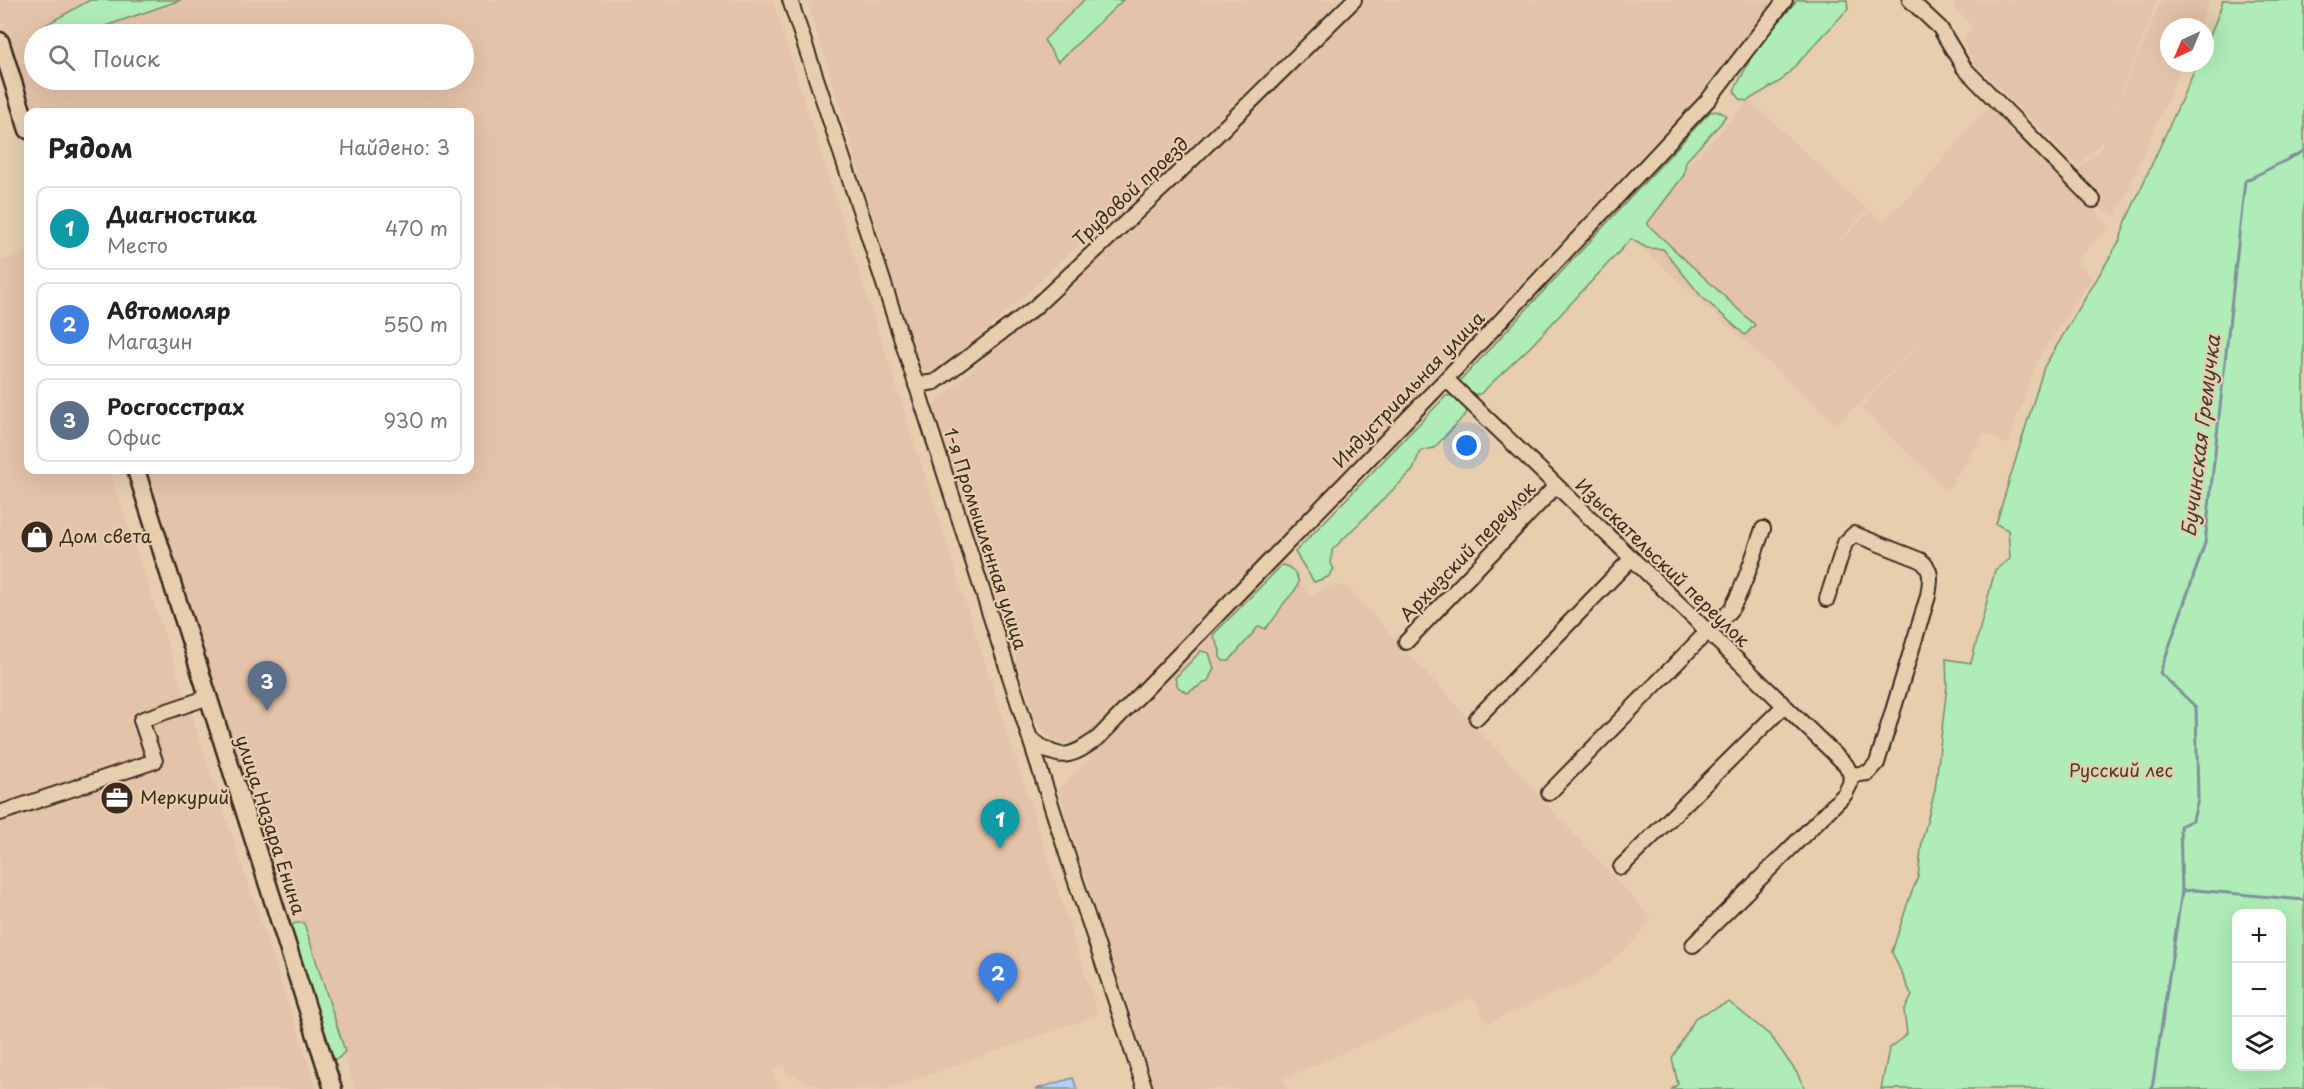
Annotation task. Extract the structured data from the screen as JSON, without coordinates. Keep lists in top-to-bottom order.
{
  "streets": {
    "main road": ["улица Назара Енина"],
    "street": [
      "Трудовой проезд",
      "Индустриальная улица",
      "1-я Промышленная улица",
      "Архызский переулок",
      "Изыскательский переулок"
    ]
  },
  "crossings": [
    ["Трудовой проезд", "1-я Промышленная улица"],
    ["Индустриальная улица", "1-я Промышленная улица"],
    ["Индустриальная улица", "Изыскательский переулок"],
    ["Архызский переулок", "Изыскательский переулок"]
  ],
  "water": ["Бучинская Гремучка"],
  "parks": ["Русский лес"],
  "places": {
    "shop": ["Дом света"],
    "office": ["Меркурий"]
  },
  "north": "bottom left",
  "page": {
    "search": "Поиск",
    "heading": ["Рядом", "Найдено: 3"],
    "list": [
      {
        "mark": "1",
        "name": "Диагностика",
        "note": "Место",
        "value": "470 m"
      },
      {
        "mark": "2",
        "name": "Автомоляр",
        "note": "Магазин",
        "value": "550 m"
      },
      {
        "mark": "3",
        "name": "Росгосстрах",
        "note": "Офис",
        "value": "930 m"
      }
    ],
    "pins": ["3", "1", "2"],
    "map_buttons": ["+", "−"]
  }
}
